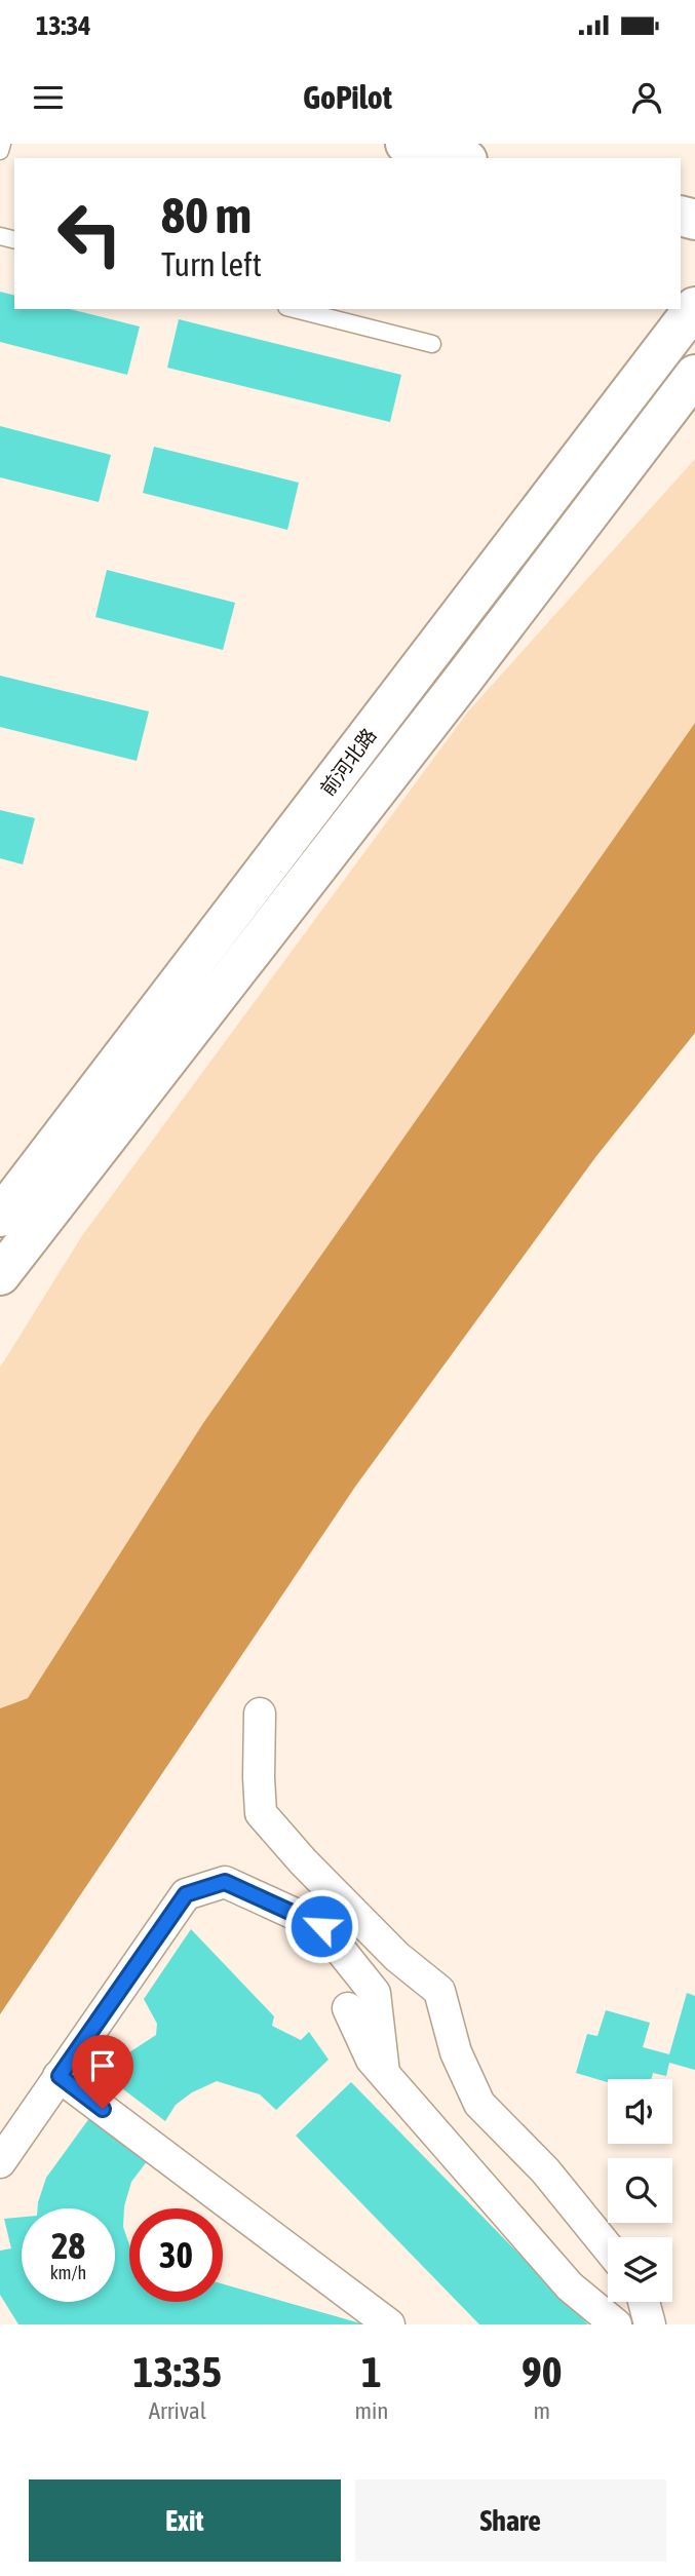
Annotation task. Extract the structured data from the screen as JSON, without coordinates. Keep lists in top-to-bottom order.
{
  "streets": {
    "main road": ["前河北路"]
  },
  "page": {
    "status": "13:34",
    "header": "GoPilot",
    "turn": ["80 m", "Turn left"],
    "speed": "28 km/h",
    "limit": "30",
    "eta": [
      "13:35",
      "Arrival",
      "1",
      "min",
      "90",
      "m"
    ],
    "buttons": ["Exit", "Share"]
  }
}
